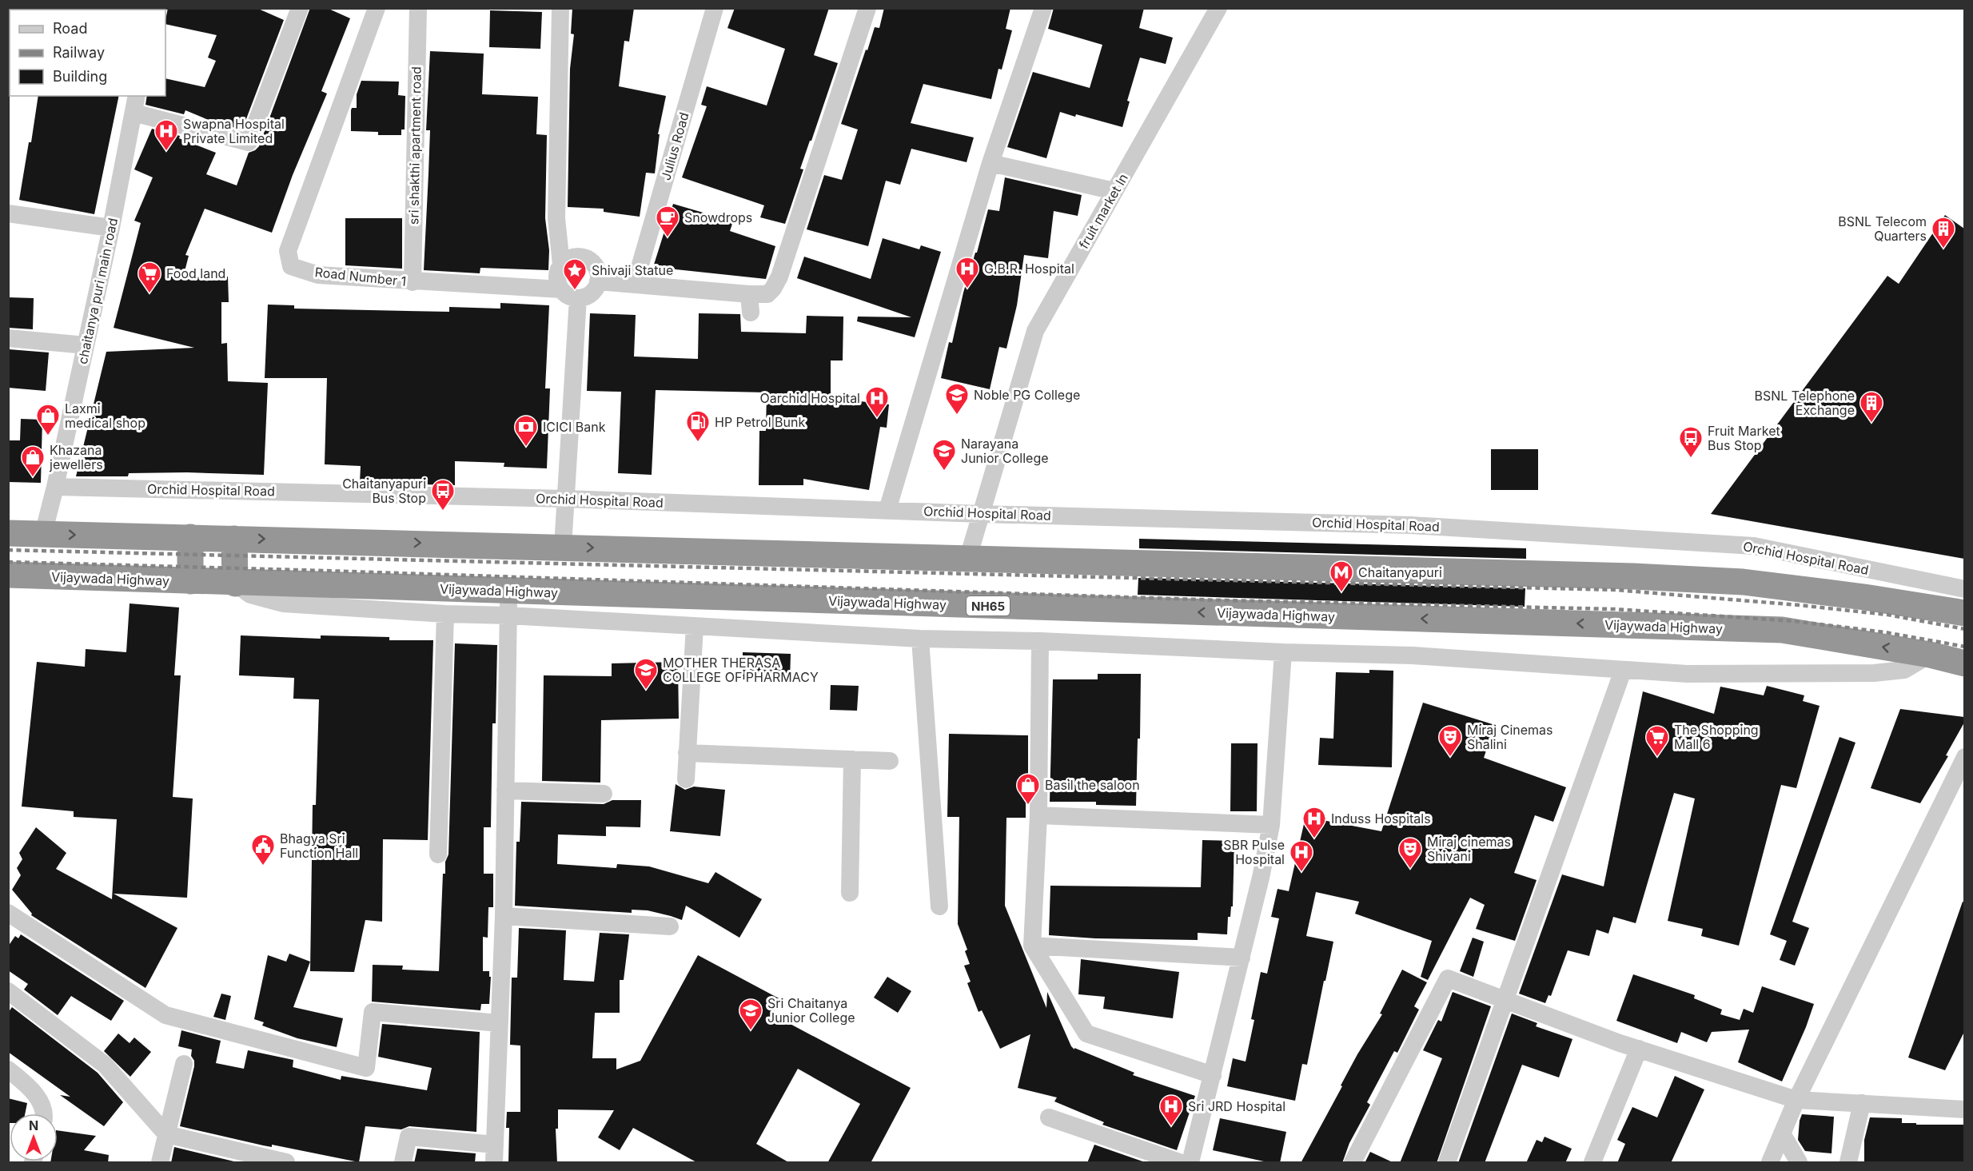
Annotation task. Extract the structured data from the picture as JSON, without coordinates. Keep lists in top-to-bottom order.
{
  "streets": {
    "highway": ["Vijaywada Highway", "NH65"],
    "street": [
      "sri shakthi apartment road",
      "Julius Road",
      "fruit market ln",
      "Road Number 1",
      "chaitanya puri main road",
      "Orchid Hospital Road"
    ]
  },
  "crossings": [
    ["sri shakthi apartment road", "Road Number 1"],
    ["fruit market ln", "Orchid Hospital Road"],
    ["chaitanya puri main road", "Orchid Hospital Road"]
  ],
  "places": {
    "hospital": [
      "Swapna Hospital Private Limited",
      "G.B.R. Hospital",
      "Oarchid Hospital",
      "Induss Hospitals",
      "SBR Pulse Hospital",
      "Sri JRD Hospital"
    ],
    "cafe": ["Snowdrops"],
    "building": ["BSNL Telecom Quarters", "BSNL Telephone Exchange"],
    "place": ["Shivaji Statue"],
    "supermarket": ["Food land", "The Shopping Mall 6"],
    "school or university": [
      "Noble PG College",
      "Narayana Junior College",
      "MOTHER THERASA COLLEGE OF PHARMACY",
      "Sri Chaitanya Junior College"
    ],
    "shop": ["Laxmi medical shop", "Khazana jewellers", "Basil the saloon"],
    "fuel station": ["HP Petrol Bunk"],
    "bank": ["ICICI Bank"],
    "bus stop": ["Fruit Market Bus Stop", "Chaitanyapuri Bus Stop"],
    "metro station": ["Chaitanyapuri"],
    "theatre": ["Miraj Cinemas Shalini", "Miraj cinemas Shivani"],
    "public building": ["Bhagya Sri Function Hall"]
  },
  "legend": ["Road", "Railway", "Building"],
  "north": "top"
}
